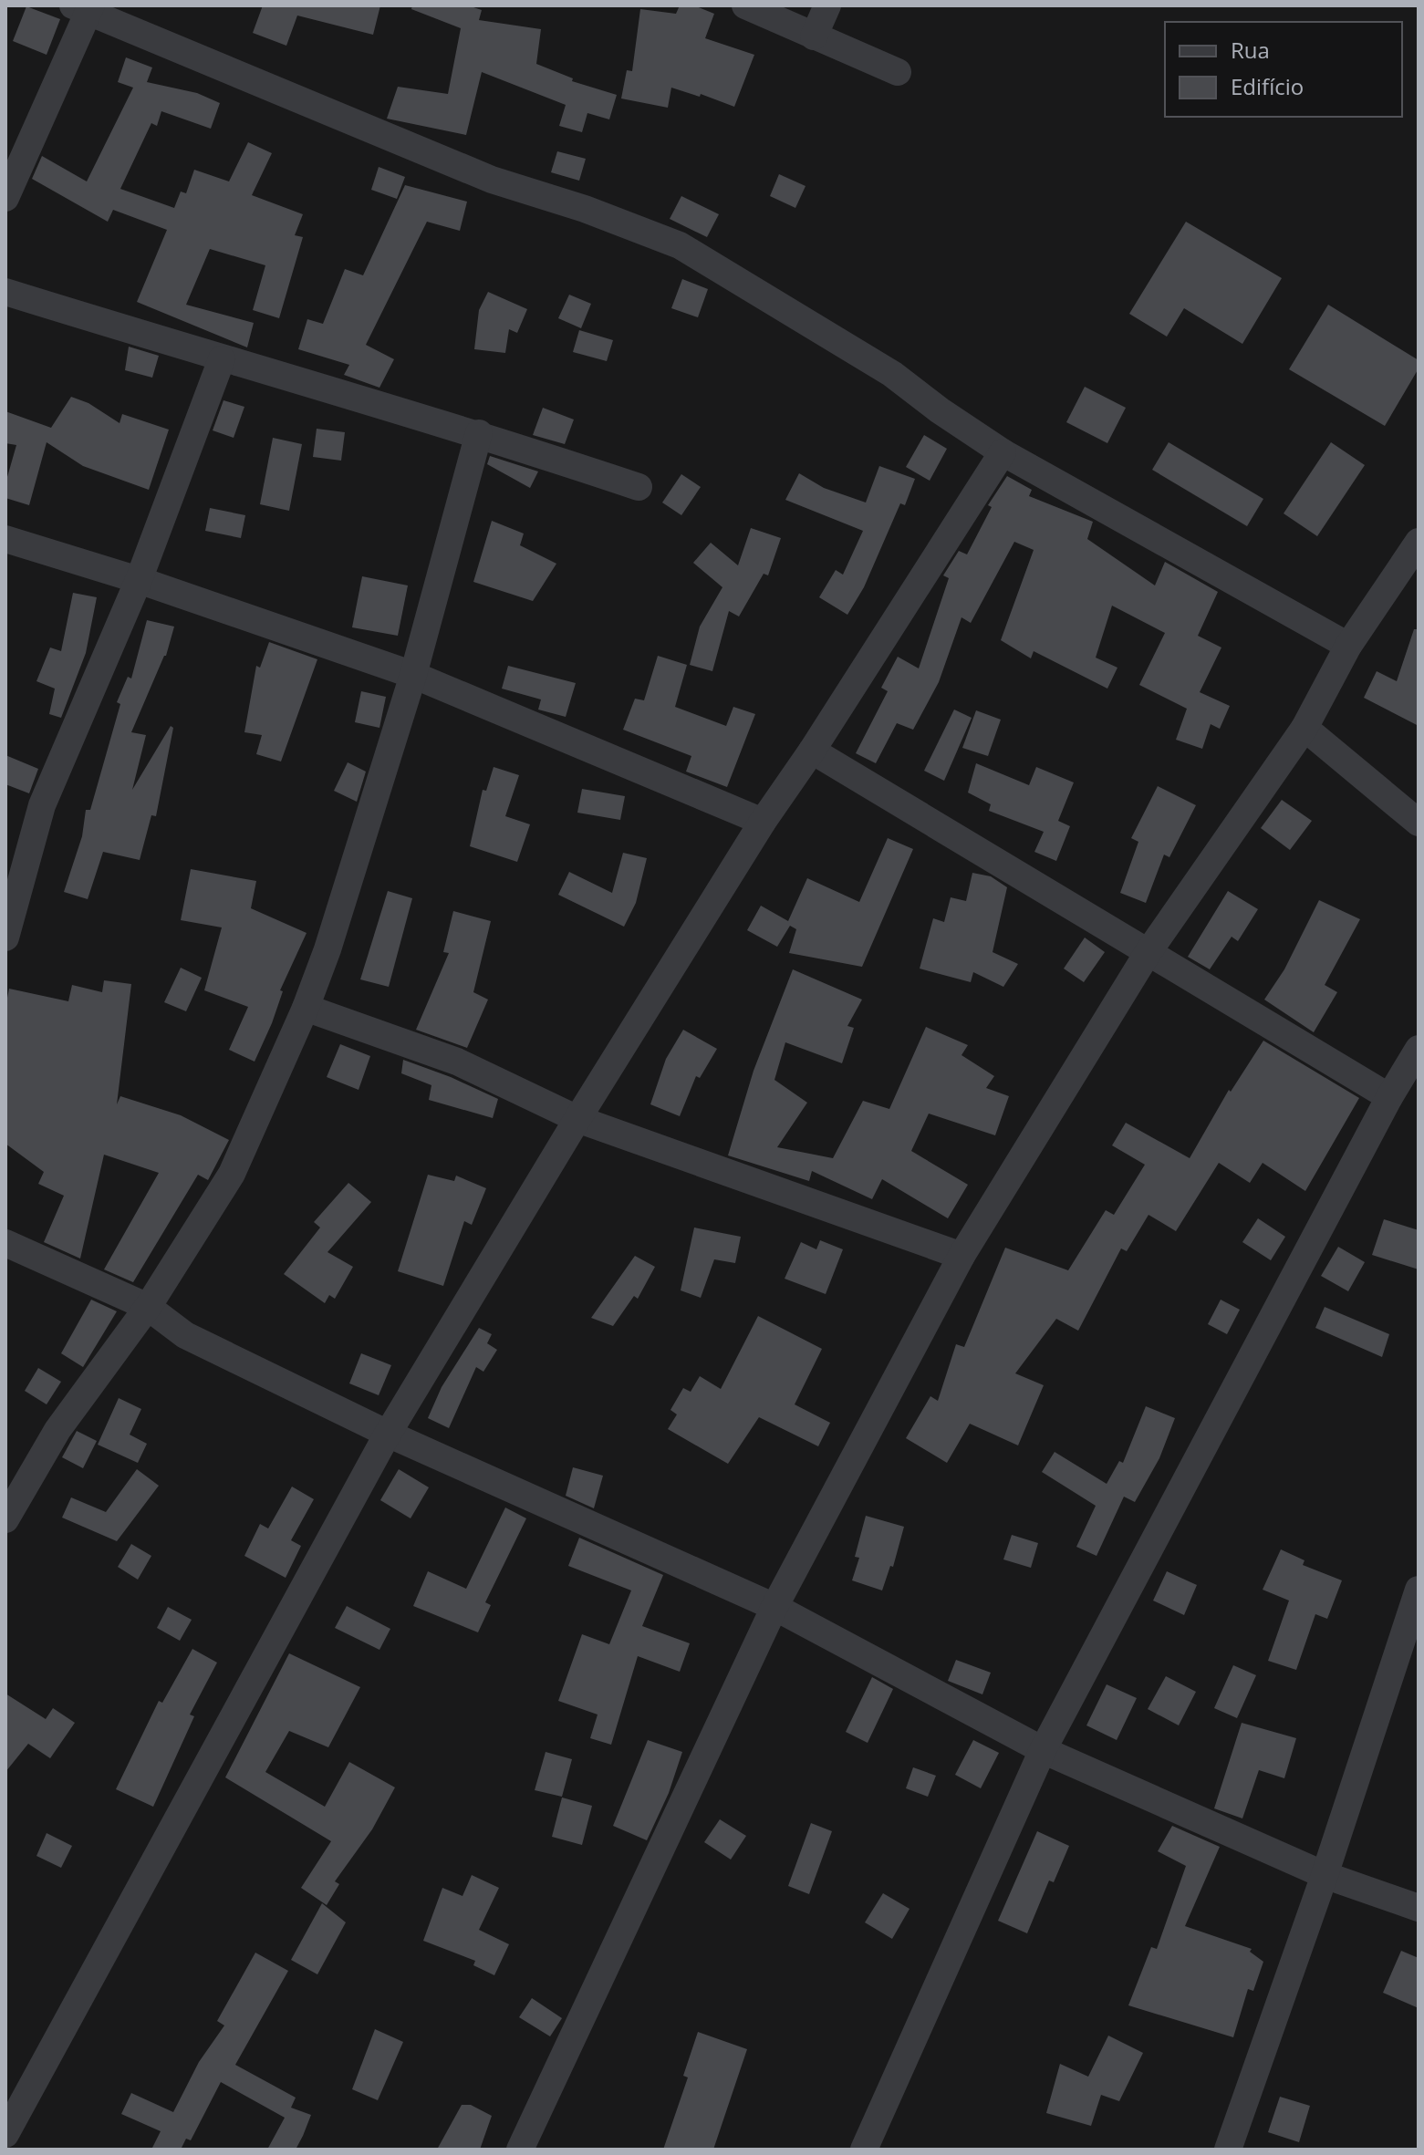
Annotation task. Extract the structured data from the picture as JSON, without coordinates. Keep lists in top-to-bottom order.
{
  "legend": ["Rua", "Edifício"]
}
